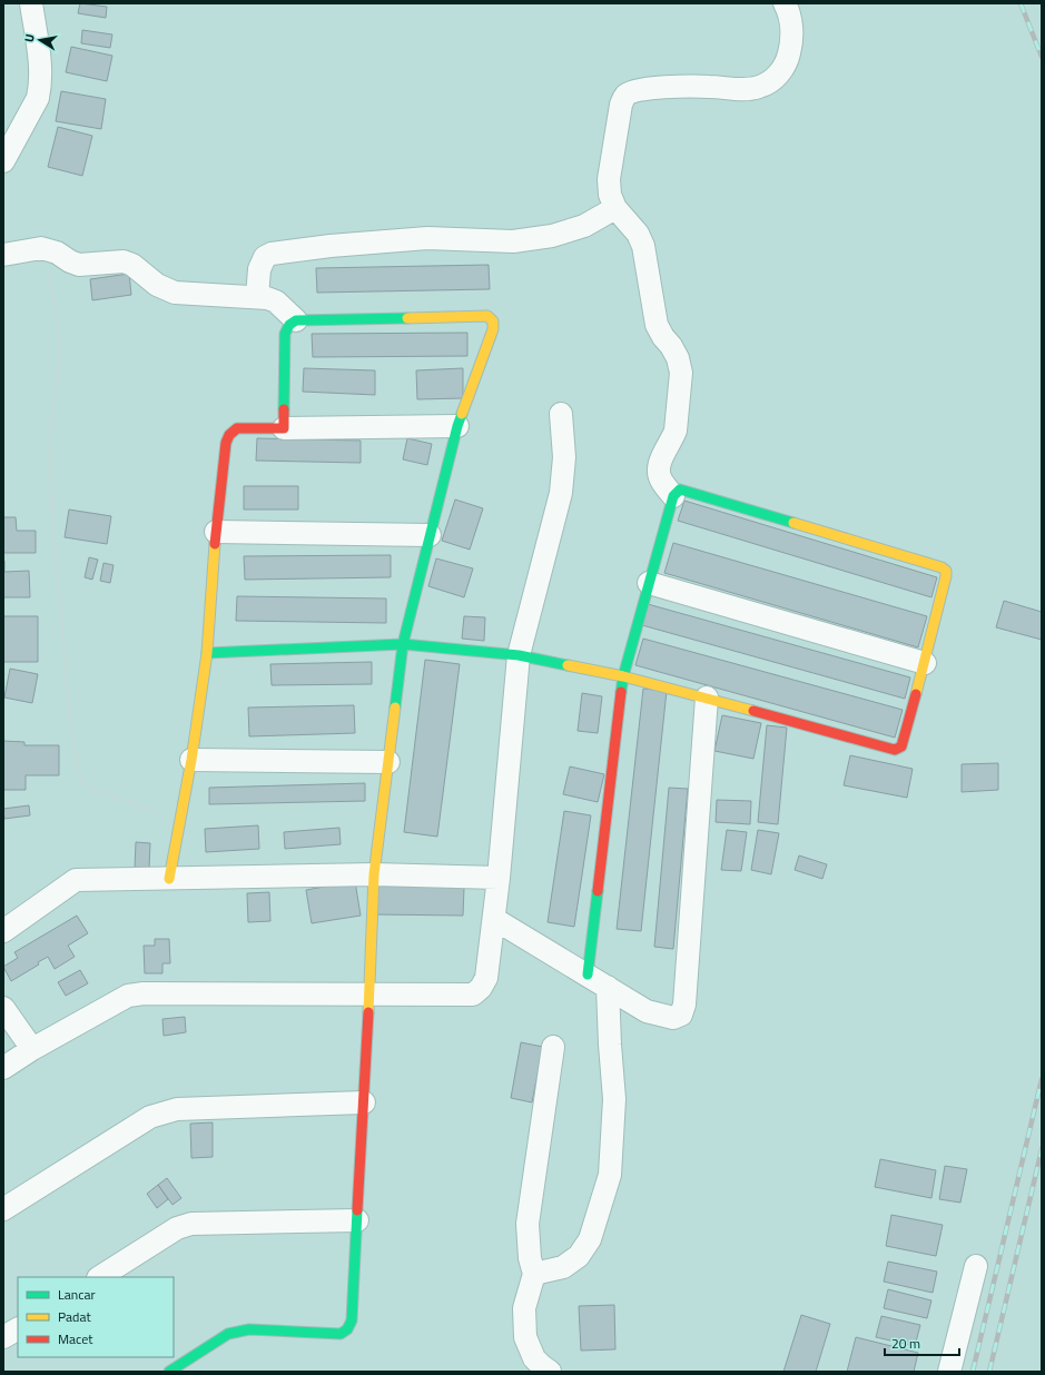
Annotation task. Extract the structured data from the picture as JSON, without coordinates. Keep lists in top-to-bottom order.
{
  "legend": ["Lancar", "Padat", "Macet"],
  "scale_bar": "20 m",
  "north": "left"
}
